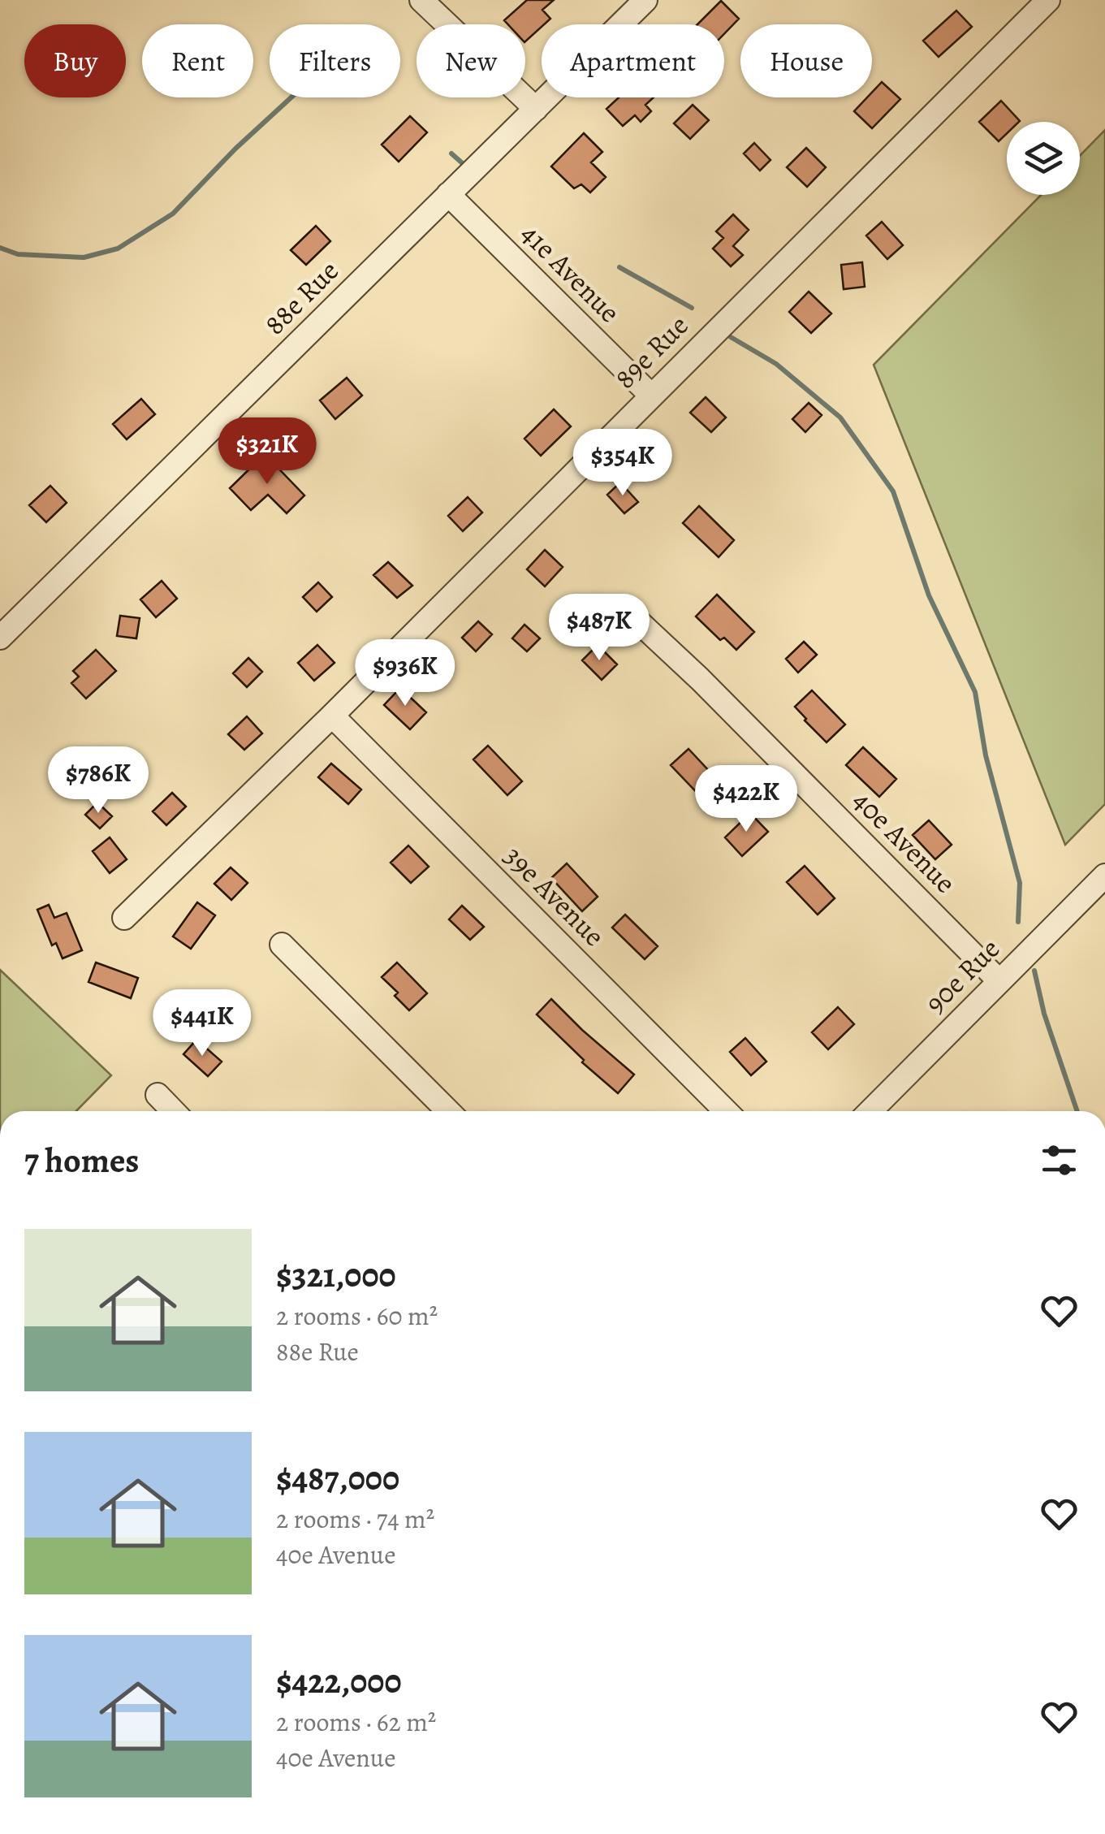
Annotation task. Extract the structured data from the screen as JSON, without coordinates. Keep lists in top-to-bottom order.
{
  "streets": {
    "street": [
      "41e Avenue",
      "88e Rue",
      "89e Rue",
      "40e Avenue",
      "39e Avenue",
      "90e Rue"
    ]
  },
  "crossings": [
    ["41e Avenue", "88e Rue"],
    ["41e Avenue", "89e Rue"],
    ["89e Rue", "39e Avenue"],
    ["40e Avenue", "90e Rue"]
  ],
  "page": {
    "chip": [
      "Buy",
      "Rent",
      "Filters",
      "New",
      "Apartment",
      "House"
    ],
    "price": [
      "$321K",
      "$354K",
      "$487K",
      "$936K",
      "$786K",
      "$422K",
      "$441K"
    ],
    "heading": "7 homes",
    "list": [
      {
        "name": "$321,000",
        "note": "2 rooms · 60 m² · 88e Rue"
      },
      {
        "name": "$487,000",
        "note": "2 rooms · 74 m² · 40e Avenue"
      },
      {
        "name": "$422,000",
        "note": "2 rooms · 62 m² · 40e Avenue"
      }
    ]
  }
}
